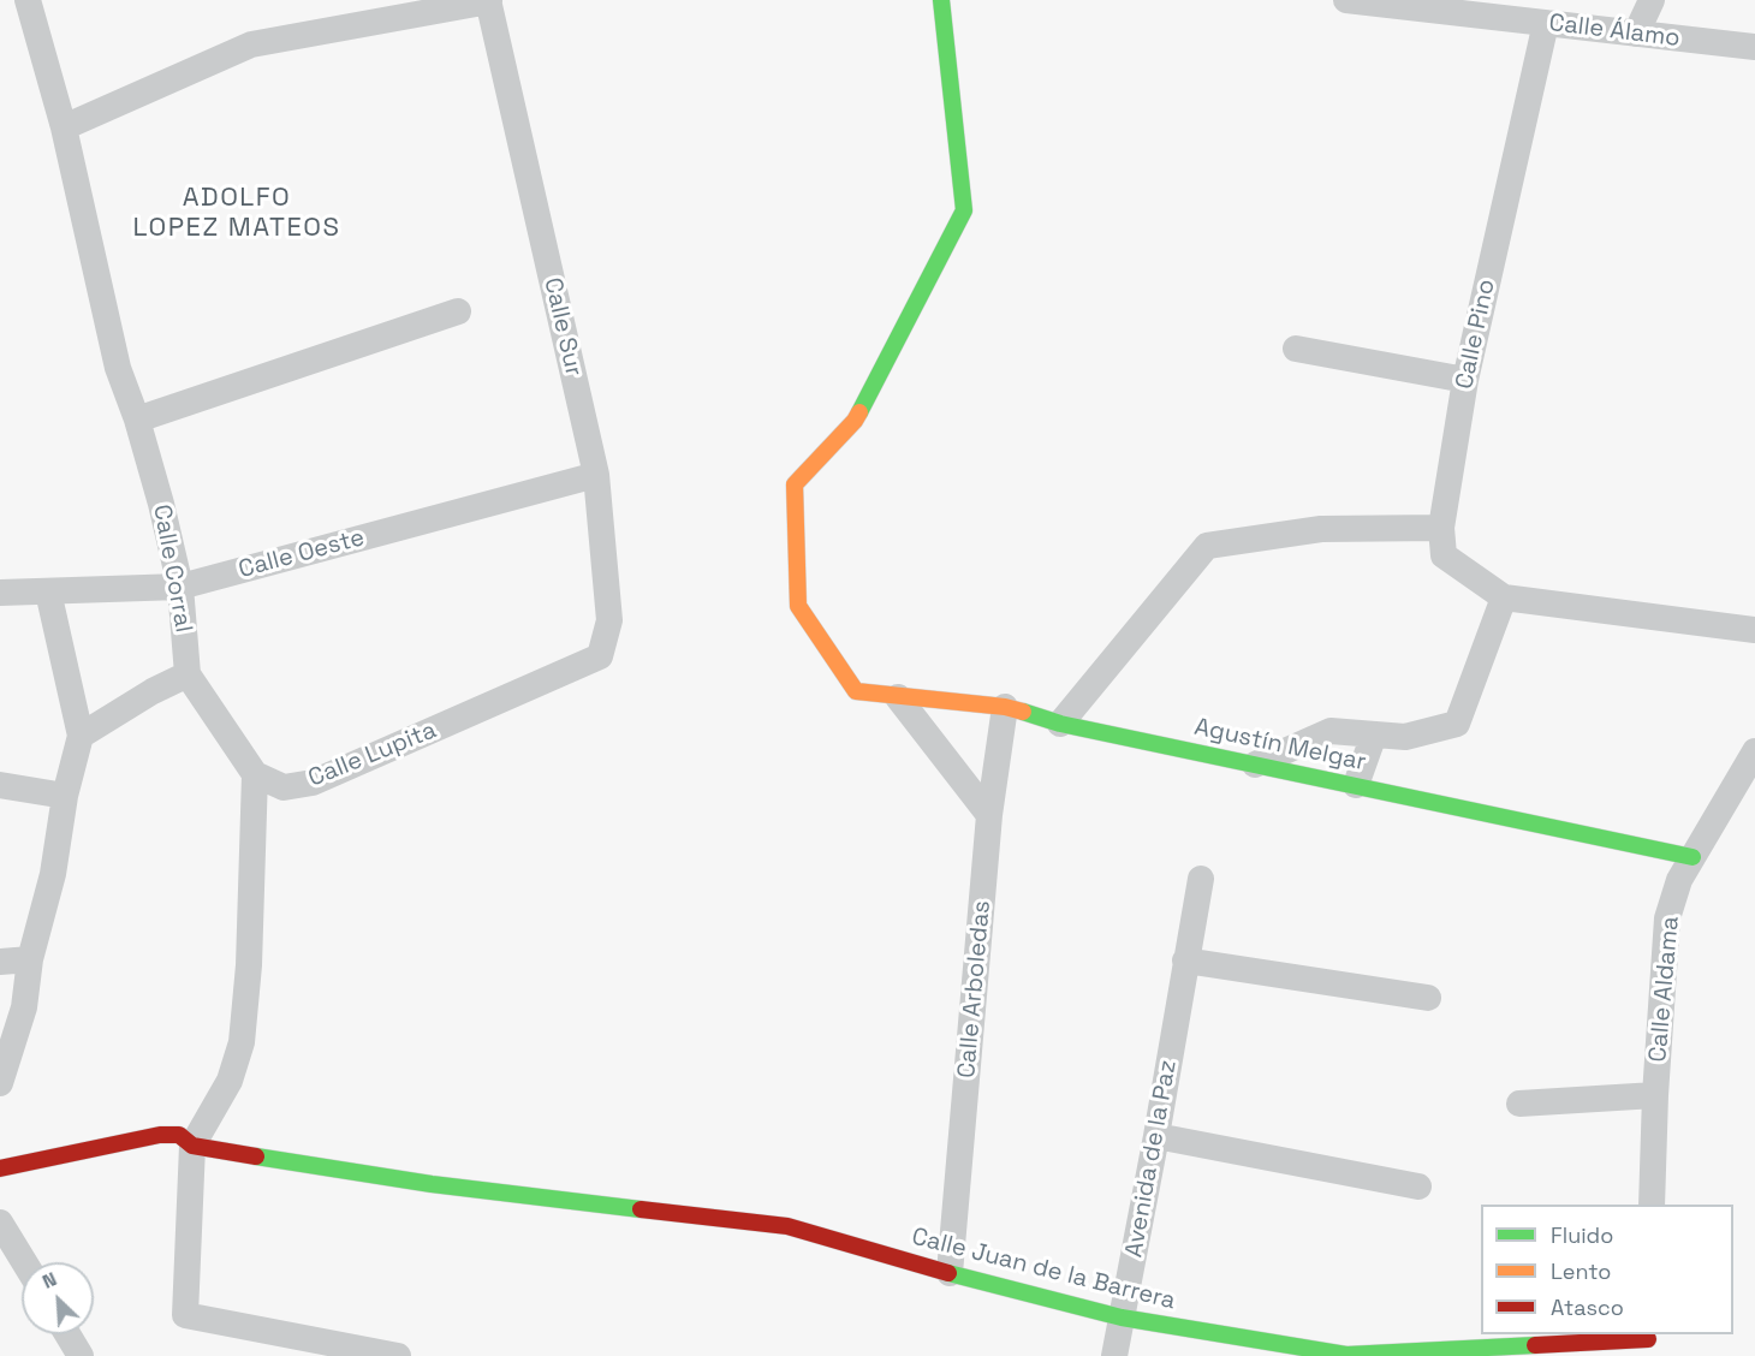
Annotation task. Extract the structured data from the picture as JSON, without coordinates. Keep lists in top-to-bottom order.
{
  "streets": {
    "street": [
      "Calle Álamo",
      "Calle Sur",
      "Calle Pino",
      "Calle Oeste",
      "Calle Corral",
      "Agustín Melgar",
      "Calle Lupita",
      "Calle Arboledas",
      "Calle Aldama",
      "Avenida de la Paz",
      "Calle Juan de la Barrera"
    ]
  },
  "crossings": [
    ["Calle Álamo", "Calle Pino"],
    ["Calle Sur", "Calle Oeste"],
    ["Calle Sur", "Calle Lupita"],
    ["Calle Oeste", "Calle Corral"],
    ["Agustín Melgar", "Calle Arboledas"],
    ["Agustín Melgar", "Calle Aldama"],
    ["Calle Arboledas", "Calle Juan de la Barrera"],
    ["Avenida de la Paz", "Calle Juan de la Barrera"]
  ],
  "districts": ["ADOLFO LOPEZ MATEOS"],
  "legend": ["Fluido", "Lento", "Atasco"],
  "north": "top left"
}
